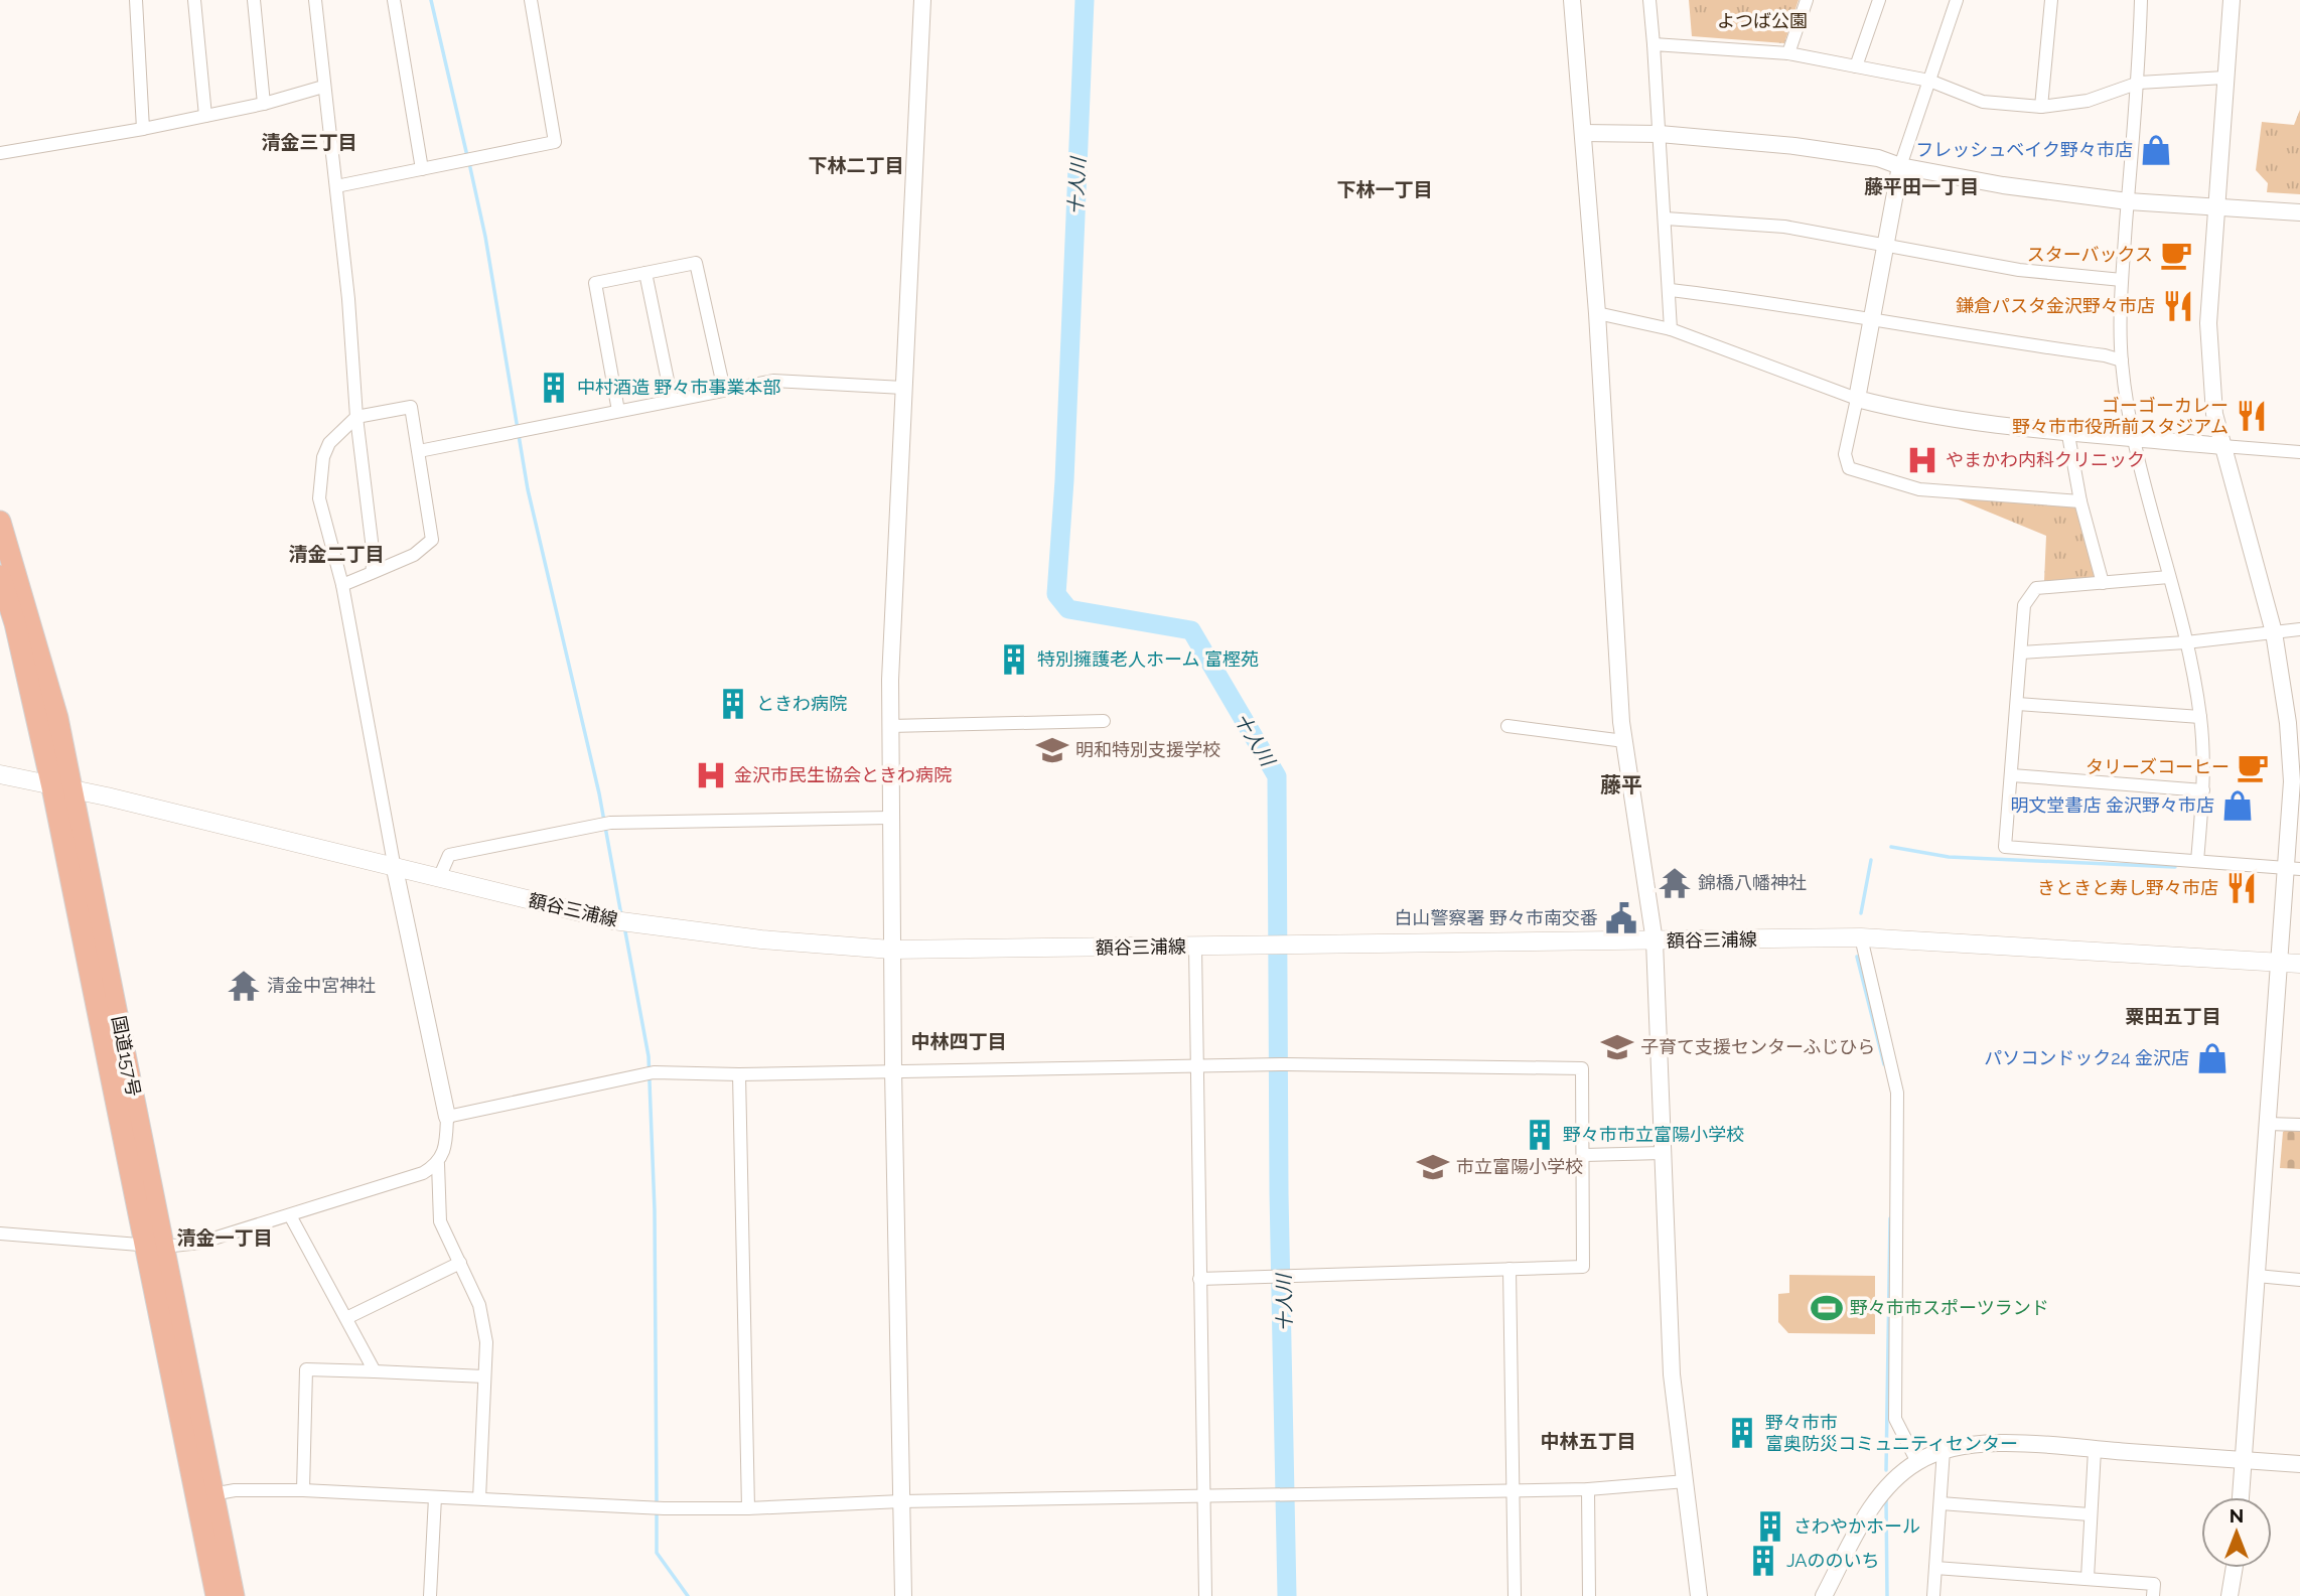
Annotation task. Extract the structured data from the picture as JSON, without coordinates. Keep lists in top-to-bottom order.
{
  "streets": {
    "highway": ["国道157号"],
    "main road": ["額谷三浦線"]
  },
  "crossings": [
    ["額谷三浦線", "国道157号"]
  ],
  "districts": [
    "清金三丁目",
    "下林二丁目",
    "藤平田一丁目",
    "下林一丁目",
    "清金二丁目",
    "藤平",
    "粟田五丁目",
    "中林四丁目",
    "清金一丁目",
    "中林五丁目"
  ],
  "water": ["十人川"],
  "parks": ["よつば公園"],
  "places": {
    "shop": ["フレッシュベイク野々市店", "明文堂書店 金沢野々市店", "パソコンドック24 金沢店"],
    "cafe": ["スターバックス", "タリーズコーヒー"],
    "restaurant": ["鎌倉パスタ金沢野々市店", "ゴーゴーカレー 野々市市役所前スタジアム", "きときと寿し野々市店"],
    "building": [
      "中村酒造 野々市事業本部",
      "特別擁護老人ホーム 富樫苑",
      "ときわ病院",
      "野々市市立富陽小学校",
      "野々市市 富奥防災コミュニティセンター",
      "さわやかホール",
      "JAののいち"
    ],
    "hospital": ["やまかわ内科クリニック", "金沢市民生協会ときわ病院"],
    "school or university": ["明和特別支援学校", "子育て支援センターふじひら", "市立富陽小学校"],
    "temple": ["錦橋八幡神社", "清金中宮神社"],
    "public building": ["白山警察署 野々市南交番"],
    "sports": ["野々市市スポーツランド"]
  },
  "north": "top"
}
